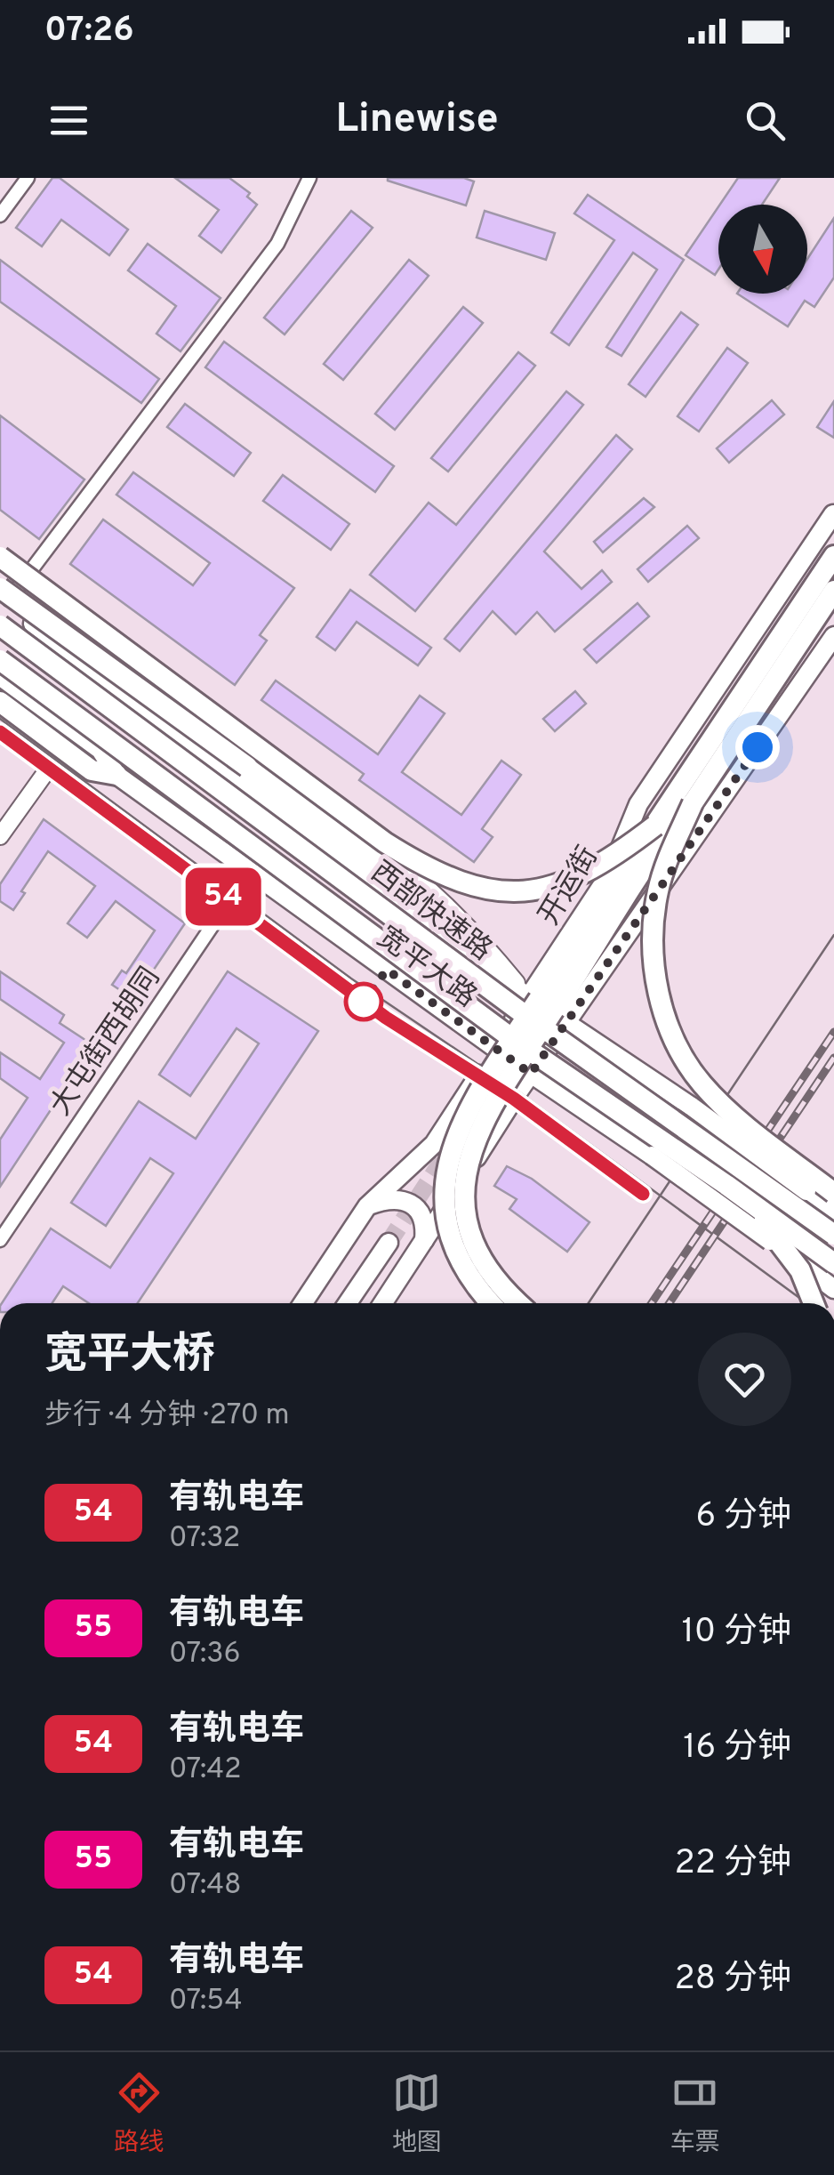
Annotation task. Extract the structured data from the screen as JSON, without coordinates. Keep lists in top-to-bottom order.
{
  "streets": {
    "highway": ["西部快速路"],
    "main road": ["开运街", "宽平大路"],
    "street": ["大屯街西胡同"]
  },
  "crossings": [
    ["开运街", "宽平大路"],
    ["宽平大路", "大屯街西胡同"]
  ],
  "lines": ["tram line 54"],
  "north": "bottom",
  "page": {
    "status": "07:26",
    "header": "Linewise",
    "on_map": "54",
    "heading": ["宽平大桥", "步行 · 4 分钟 · 270 m"],
    "list": [
      {
        "mark": "54",
        "name": "有轨电车",
        "note": "07:32",
        "value": "6 分钟"
      },
      {
        "mark": "55",
        "name": "有轨电车",
        "note": "07:36",
        "value": "10 分钟"
      },
      {
        "mark": "54",
        "name": "有轨电车",
        "note": "07:42",
        "value": "16 分钟"
      },
      {
        "mark": "55",
        "name": "有轨电车",
        "note": "07:48",
        "value": "22 分钟"
      },
      {
        "mark": "54",
        "name": "有轨电车",
        "note": "07:54",
        "value": "28 分钟"
      }
    ],
    "tabs": ["路线", "地图", "车票"]
  }
}
